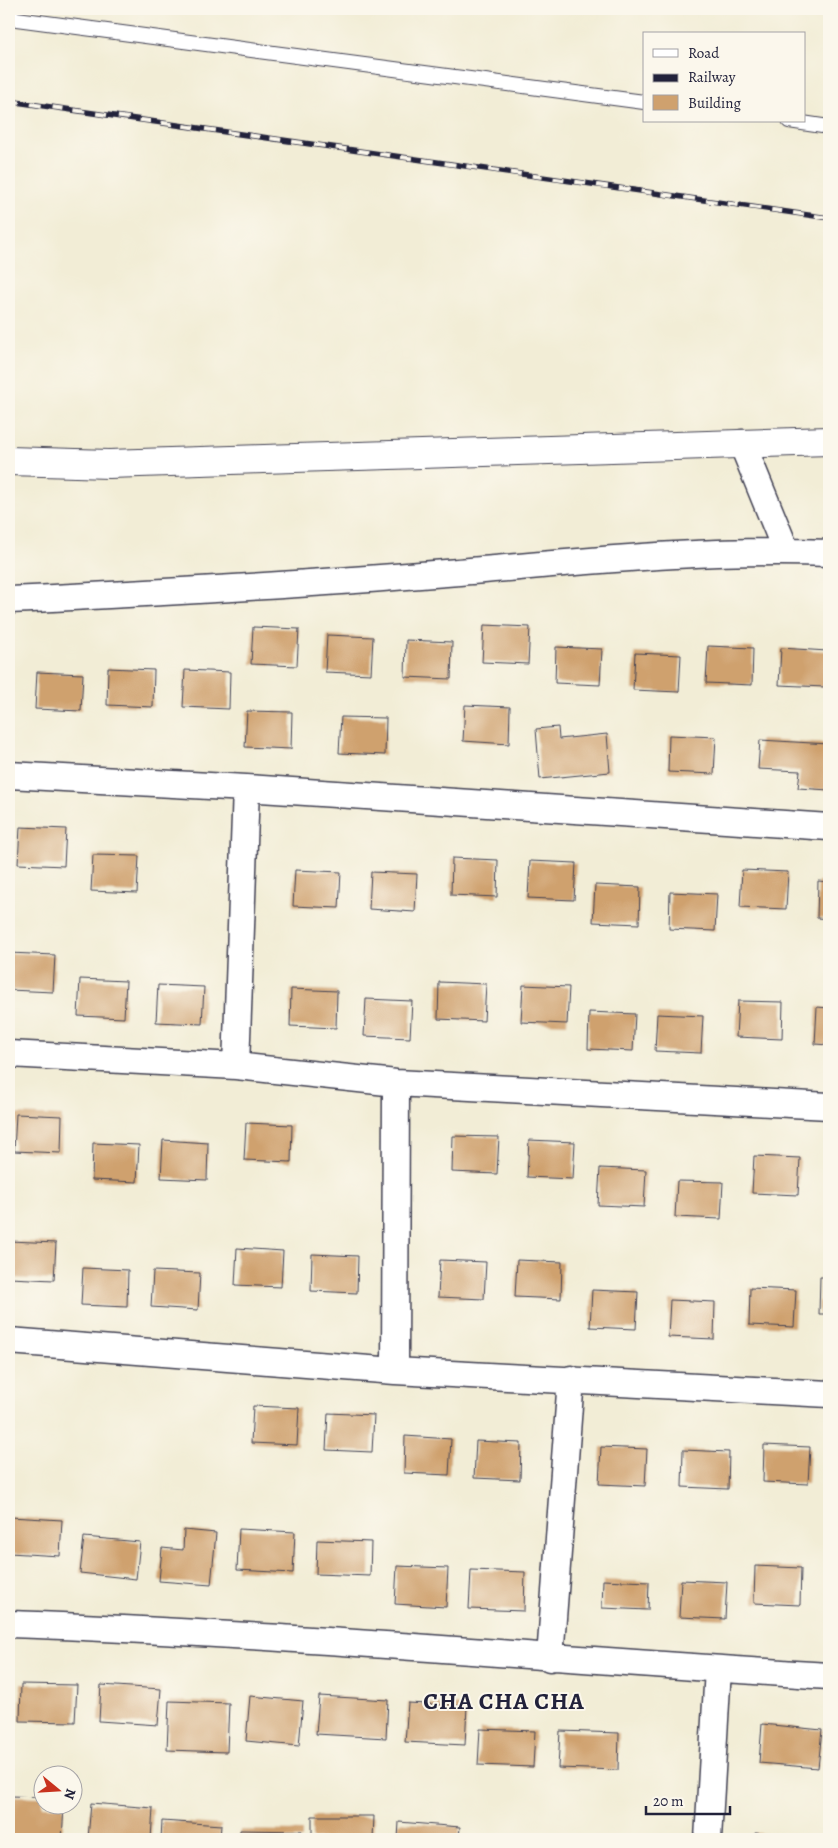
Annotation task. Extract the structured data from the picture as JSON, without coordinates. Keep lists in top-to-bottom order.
{
  "districts": ["CHA CHA CHA"],
  "legend": ["Road", "Railway", "Building"],
  "scale_bar": "20 m",
  "north": "right"
}
